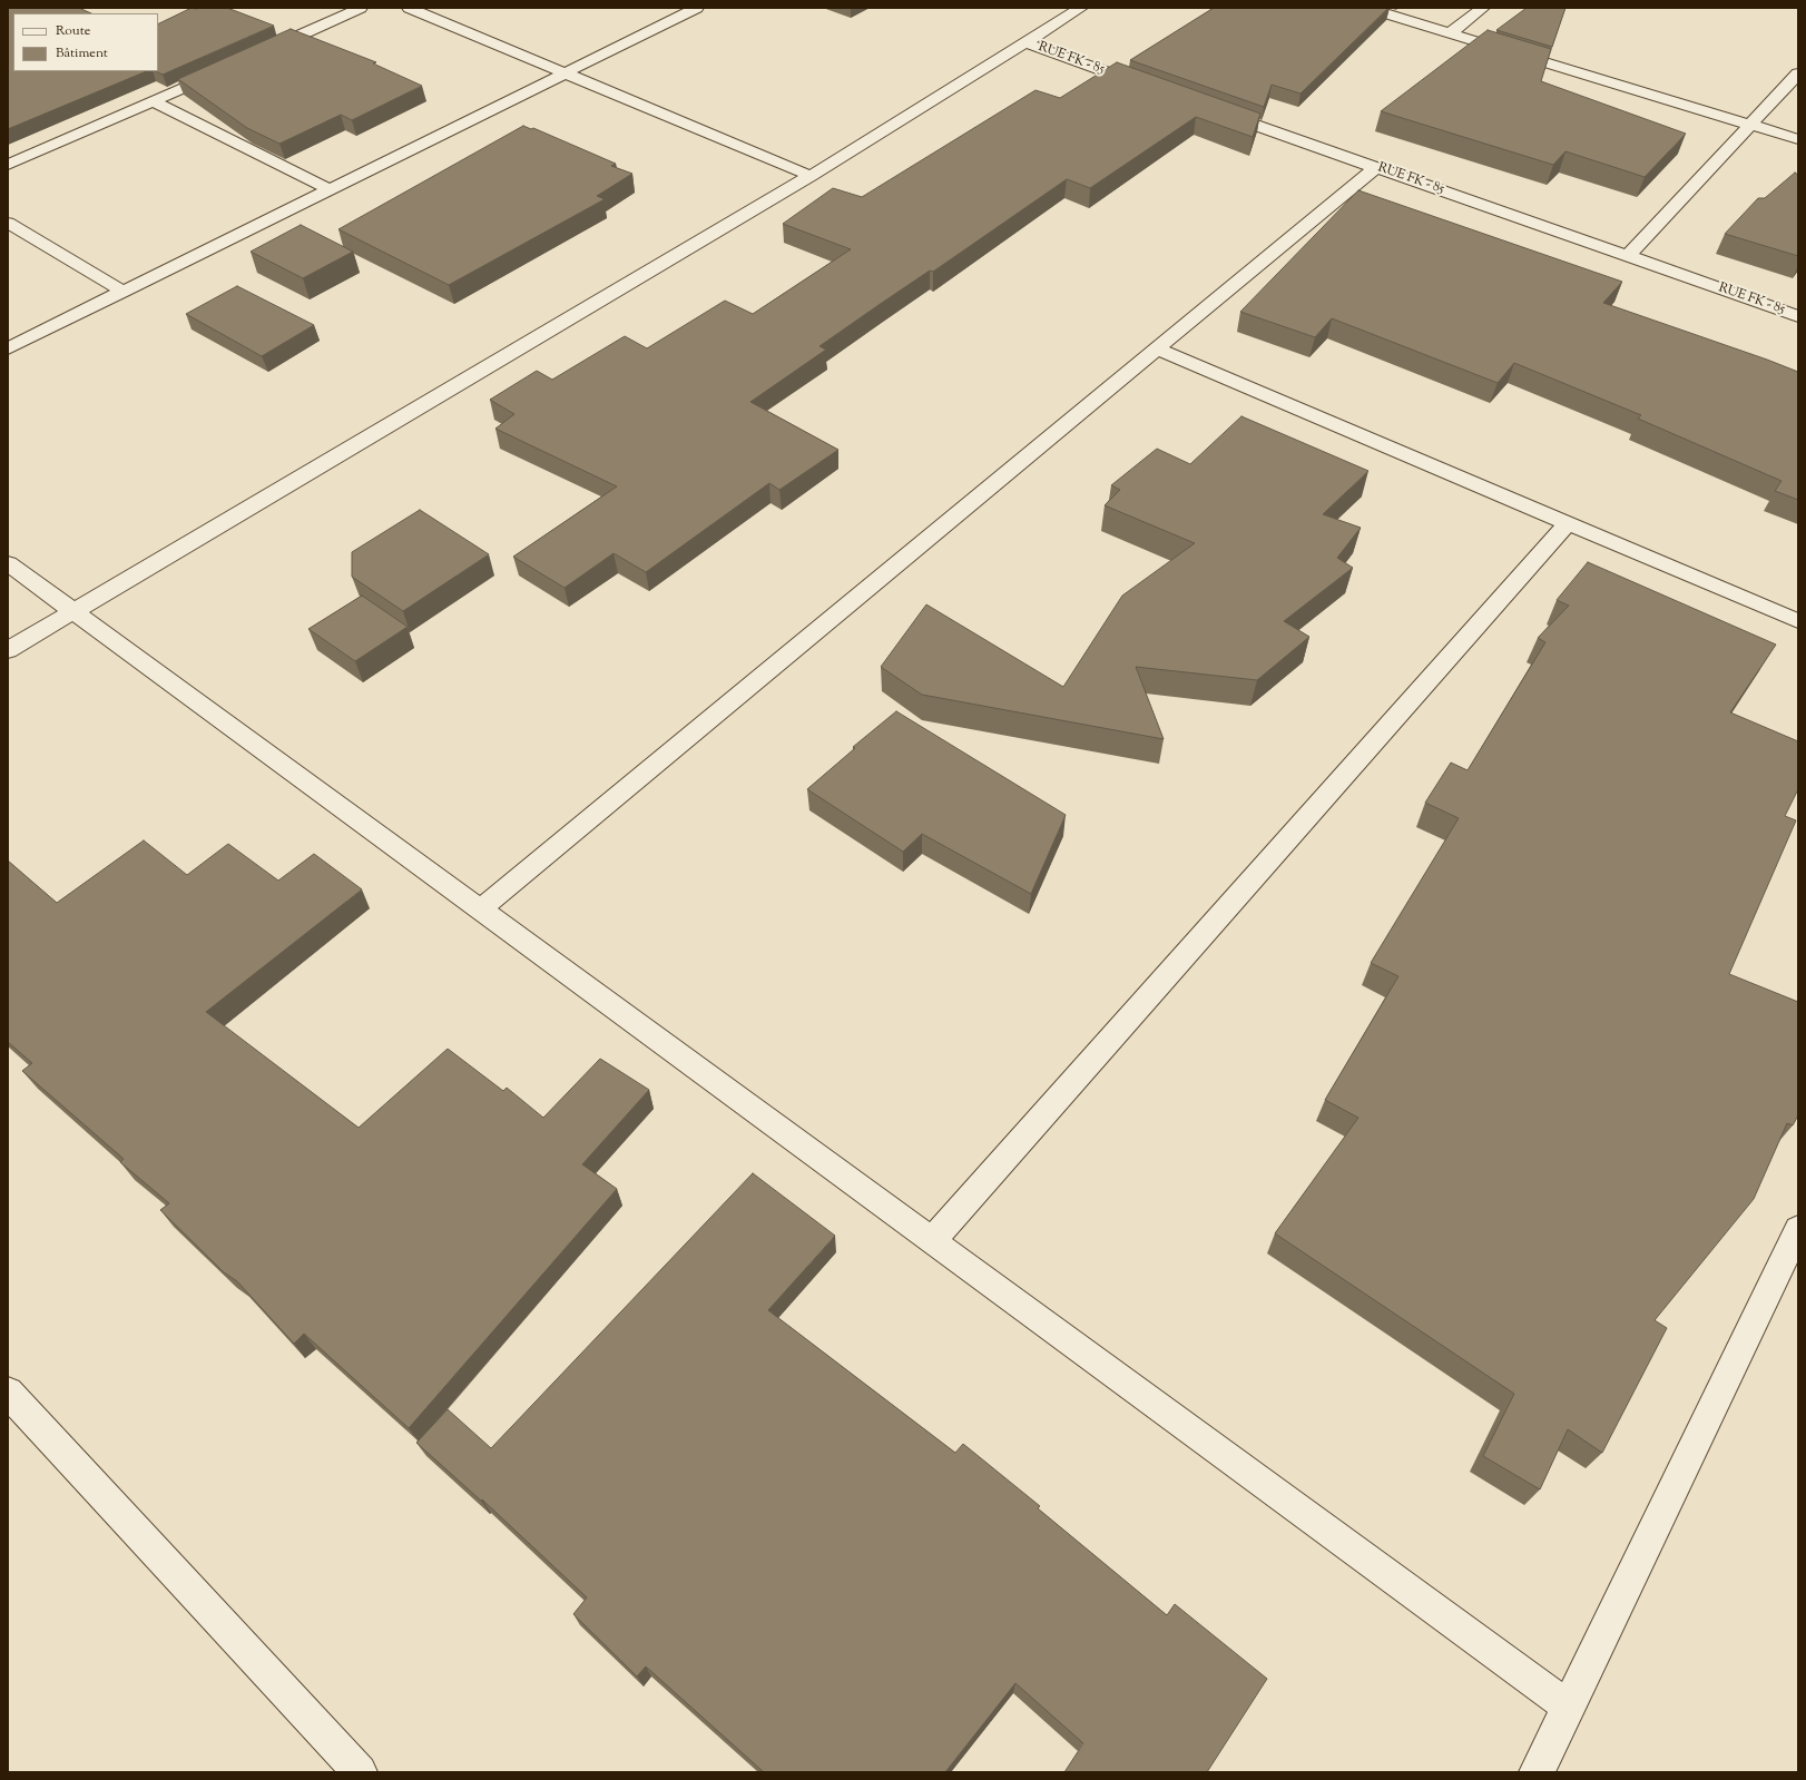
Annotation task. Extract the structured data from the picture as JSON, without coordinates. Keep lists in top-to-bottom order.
{
  "streets": {
    "street": ["RUE FK - 85"]
  },
  "legend": ["Route", "Bâtiment"]
}
